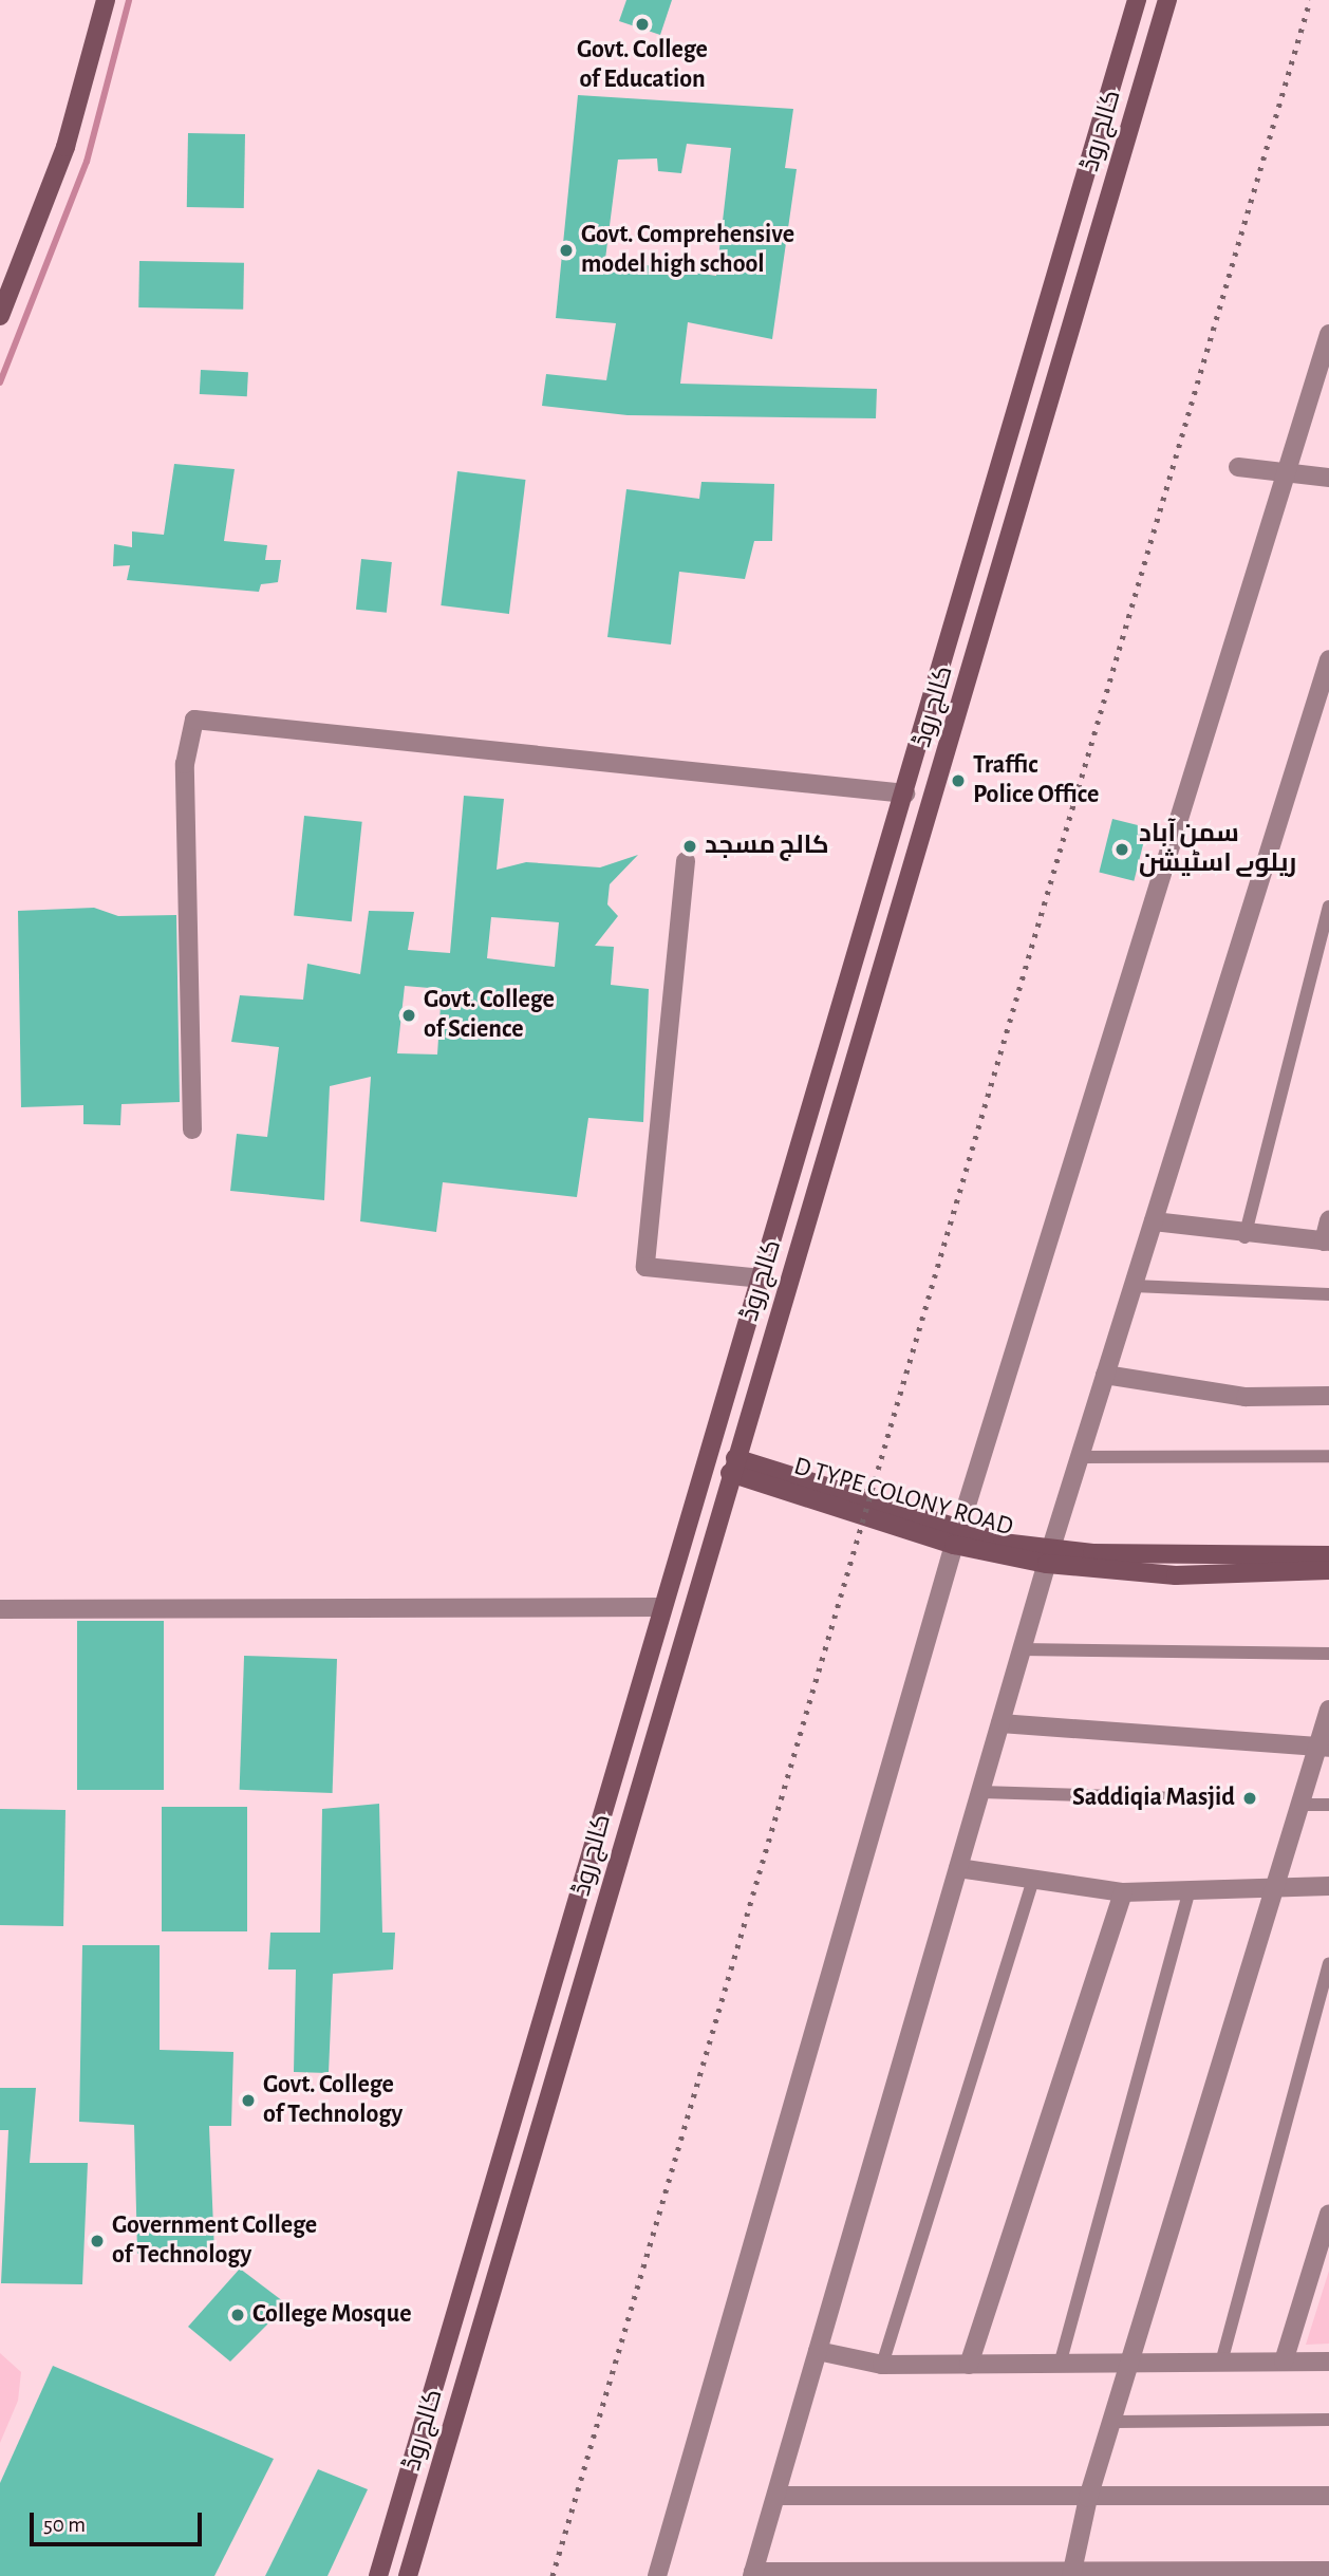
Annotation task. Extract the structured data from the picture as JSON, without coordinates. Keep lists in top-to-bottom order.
{
  "streets": {
    "main road": ["کالج روڈ", "D TYPE COLONY ROAD"]
  },
  "crossings": [
    ["کالج روڈ", "D TYPE COLONY ROAD"]
  ],
  "places": [
    "Govt. College of Education",
    "Govt. Comprehensive model high school",
    "Traffic Police Office",
    "کالج مسجد",
    "سمن آباد ریلوے اسٹیشن",
    "Govt. College of Science",
    "Saddiqia Masjid",
    "Govt. College of Technology",
    "Government College of Technology",
    "College Mosque"
  ],
  "scale_bar": "50 m"
}
